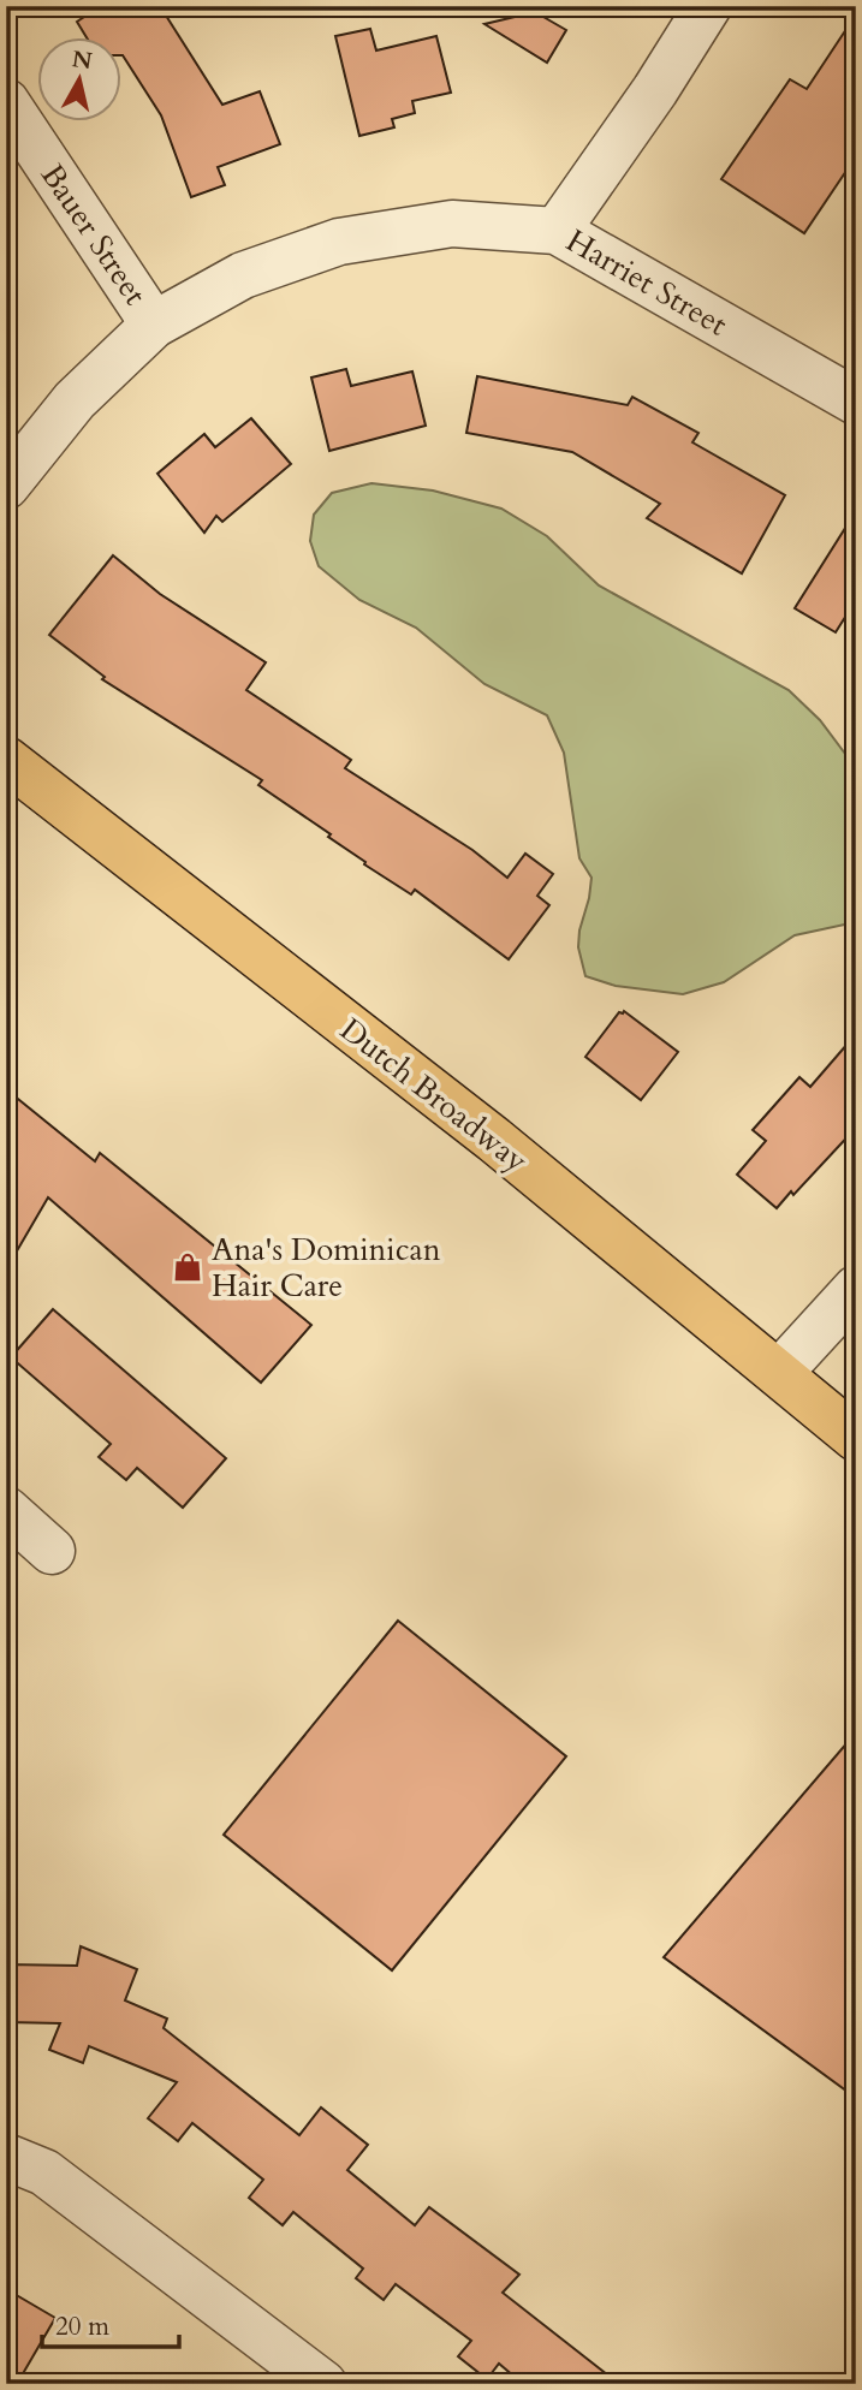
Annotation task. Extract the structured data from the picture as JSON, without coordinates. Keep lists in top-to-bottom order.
{
  "streets": {
    "main road": ["Dutch Broadway"],
    "street": ["Bauer Street", "Harriet Street"]
  },
  "crossings": [
    ["Bauer Street", "Harriet Street"]
  ],
  "places": {
    "shop": ["Ana's Dominican Hair Care"]
  },
  "scale_bar": "20 m",
  "north": "top"
}
